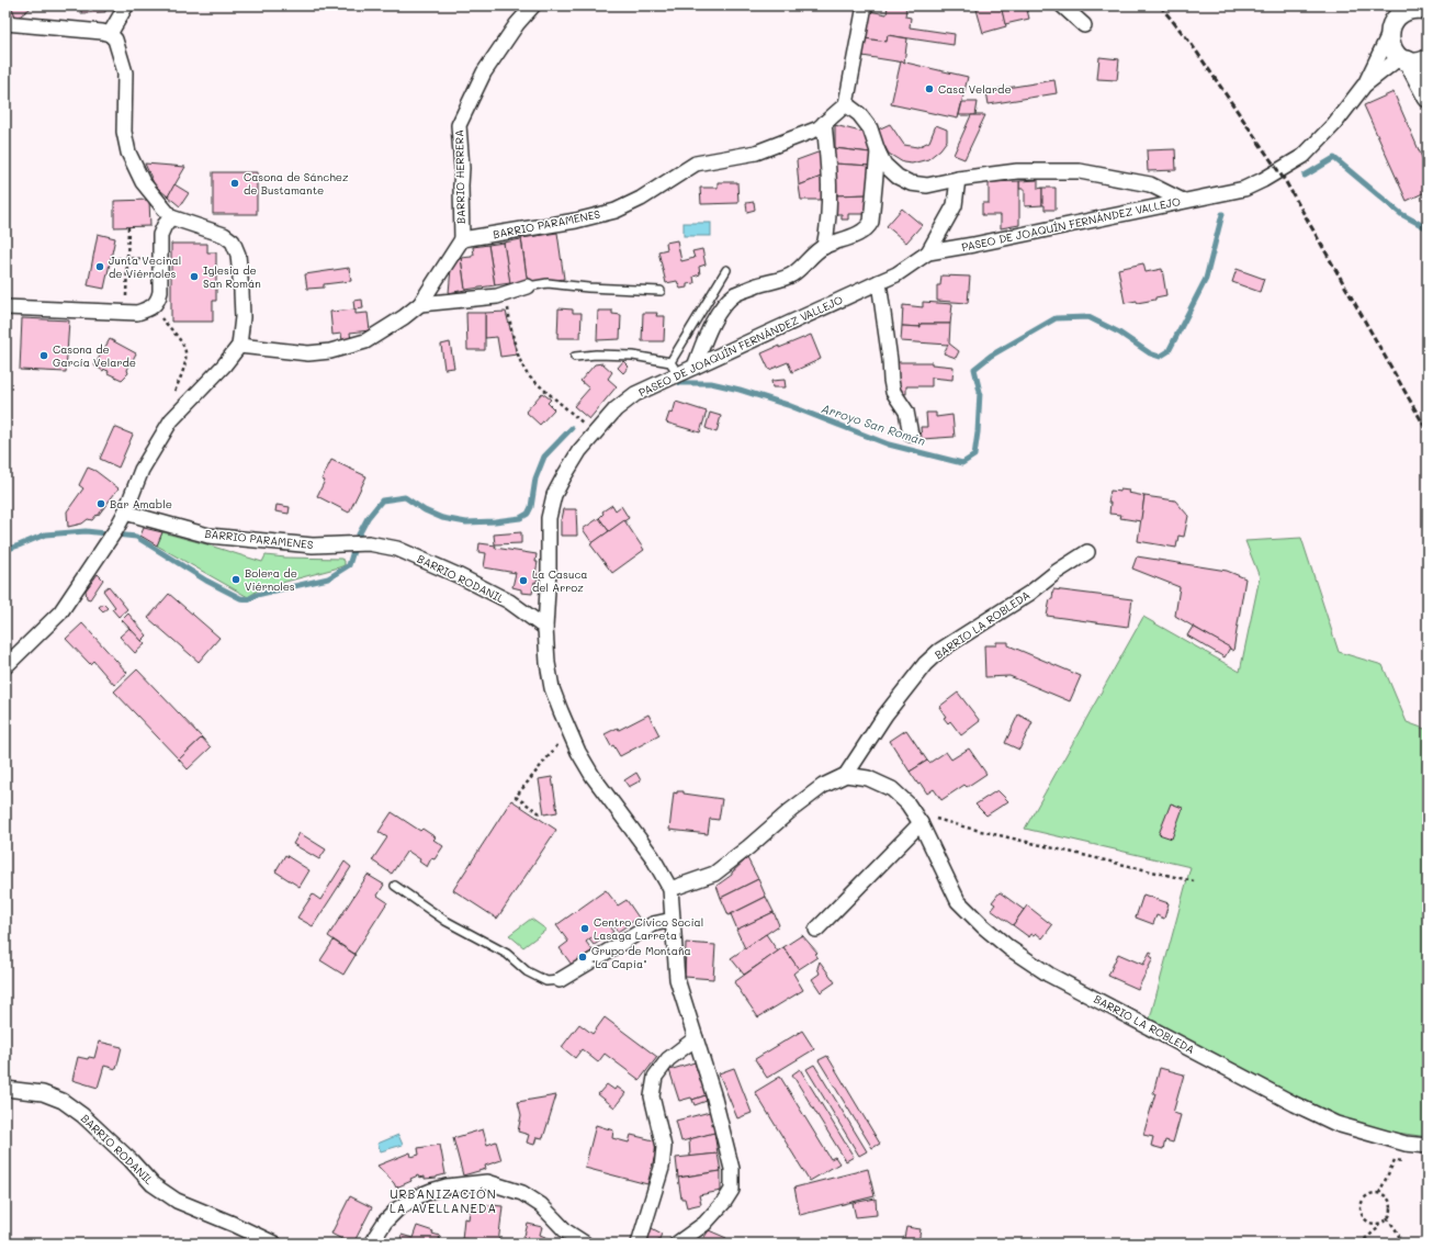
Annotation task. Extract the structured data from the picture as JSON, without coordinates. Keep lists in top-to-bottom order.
{
  "streets": {
    "street": [
      "BARRIO HERRERA",
      "BARRIO PARAMENES",
      "PASEO DE JOAQUÍN FERNÁNDEZ VALLEJO",
      "BARRIO RODANIL",
      "BARRIO LA ROBLEDA"
    ]
  },
  "crossings": [
    ["BARRIO HERRERA", "BARRIO PARAMENES"],
    ["BARRIO PARAMENES", "BARRIO RODANIL"],
    ["PASEO DE JOAQUÍN FERNÁNDEZ VALLEJO", "BARRIO RODANIL"]
  ],
  "districts": ["URBANIZACIÓN LA AVELLANEDA"],
  "water": ["Arroyo San Román"],
  "places": [
    "Casa Velarde",
    "Casona de Sánchez de Bustamante",
    "Junta Vecinal de Viérnoles",
    "Iglesia de San Román",
    "Casona de García Velarde",
    "Bar Amable",
    "Bolera de Viérnoles",
    "La Casuca del Arroz",
    "Centro Cívico Social Lasaga Larreta",
    "Grupo de Montaña \"La Capía\""
  ]
}
